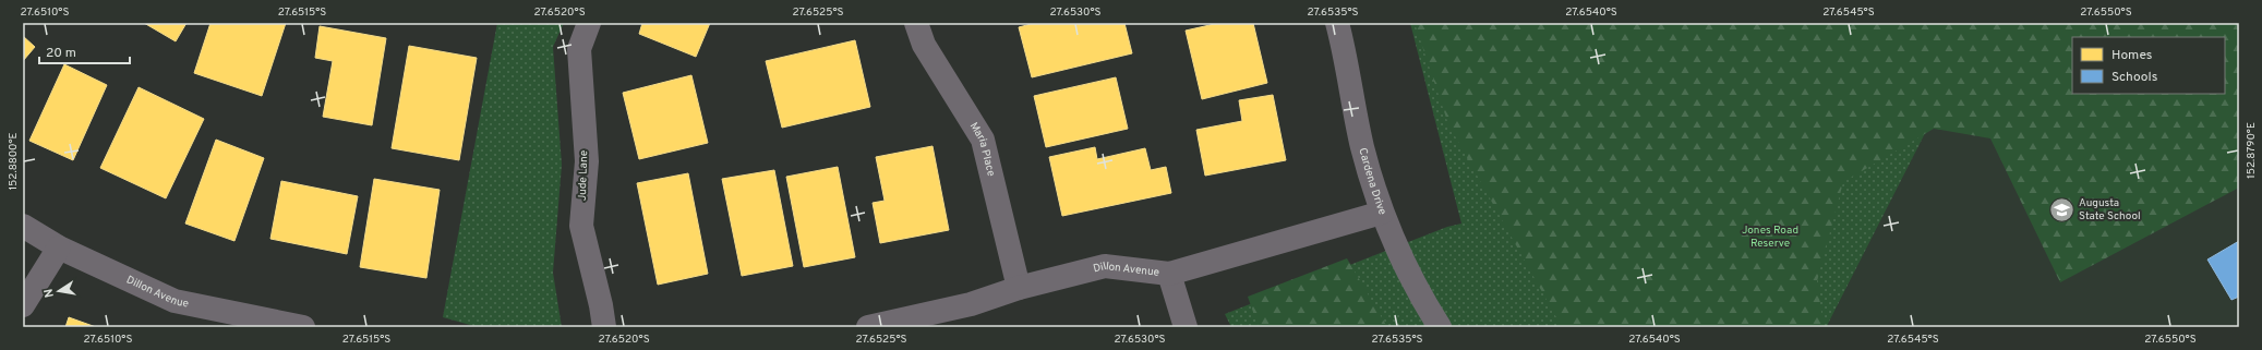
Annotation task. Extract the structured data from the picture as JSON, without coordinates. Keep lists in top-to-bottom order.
{
  "streets": {
    "street": [
      "Maria Place",
      "Jude Lane",
      "Cardena Drive",
      "Dillon Avenue"
    ]
  },
  "crossings": [
    ["Maria Place", "Dillon Avenue"],
    ["Cardena Drive", "Dillon Avenue"]
  ],
  "parks": ["Jones Road Reserve"],
  "places": {
    "school or university": ["Augusta State School"]
  },
  "legend": ["Homes", "Schools"],
  "scale_bar": "20 m",
  "north": "left",
  "coordinates": [
    "27.6510°S",
    "27.6515°S",
    "27.6520°S",
    "27.6525°S",
    "27.6530°S",
    "27.6535°S",
    "27.6540°S",
    "27.6545°S",
    "27.6550°S",
    "152.8790°E",
    "152.8800°E"
  ]
}
